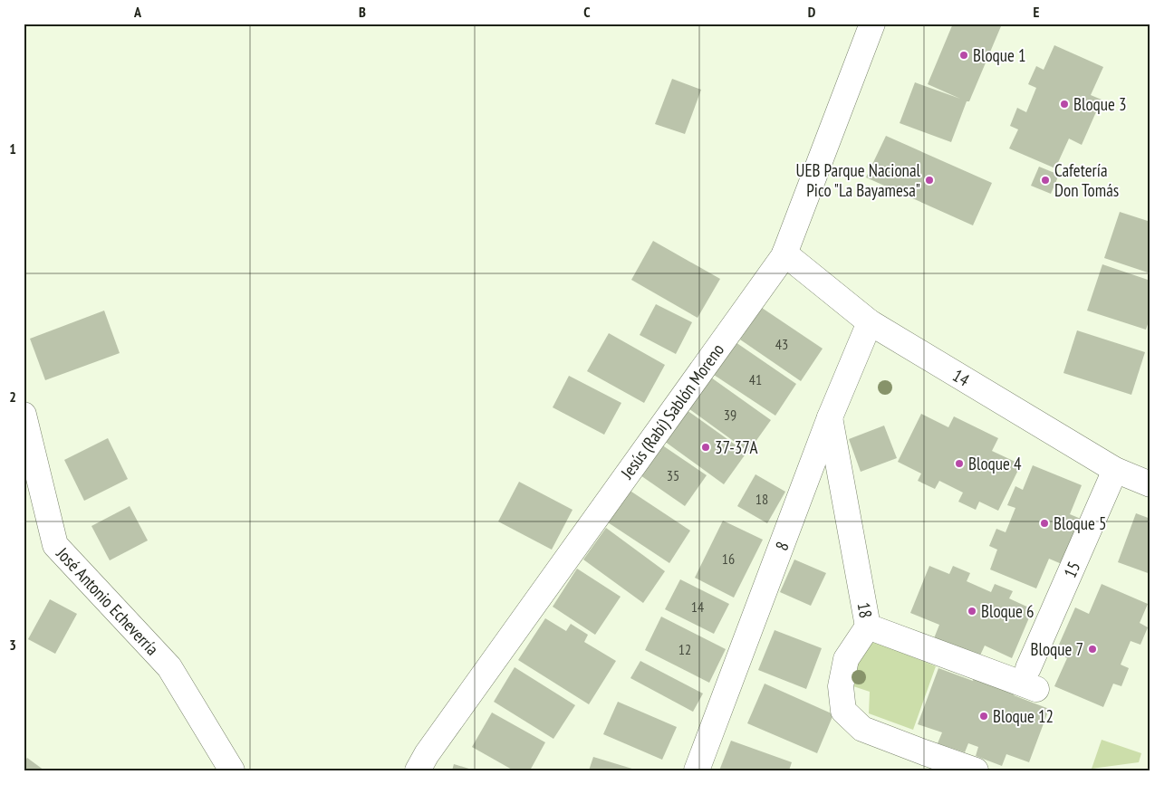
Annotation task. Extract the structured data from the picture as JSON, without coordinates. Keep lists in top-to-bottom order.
{
  "streets": {
    "street": [
      "14",
      "Jesús (Rabí) Sablón Moreno",
      "8",
      "15",
      "José Antonio Echeverría",
      "18"
    ]
  },
  "crossings": [
    ["14", "Jesús (Rabí) Sablón Moreno"],
    ["14", "8"],
    ["14", "15"],
    ["8", "18"],
    ["15", "18"]
  ],
  "places": [
    "Bloque 1",
    "Bloque 3",
    "UEB Parque Nacional Pico \"La Bayamesa\"",
    "Cafetería Don Tomás",
    "37-37A",
    "Bloque 4",
    "Bloque 5",
    "Bloque 6",
    "Bloque 7",
    "Bloque 12"
  ],
  "house_numbers": [
    "43",
    "41",
    "39",
    "35",
    "18",
    "16",
    "14",
    "12"
  ],
  "grid": {
    "columns": [
      "A",
      "B",
      "C",
      "D",
      "E"
    ],
    "rows": ["1", "2", "3"]
  }
}
